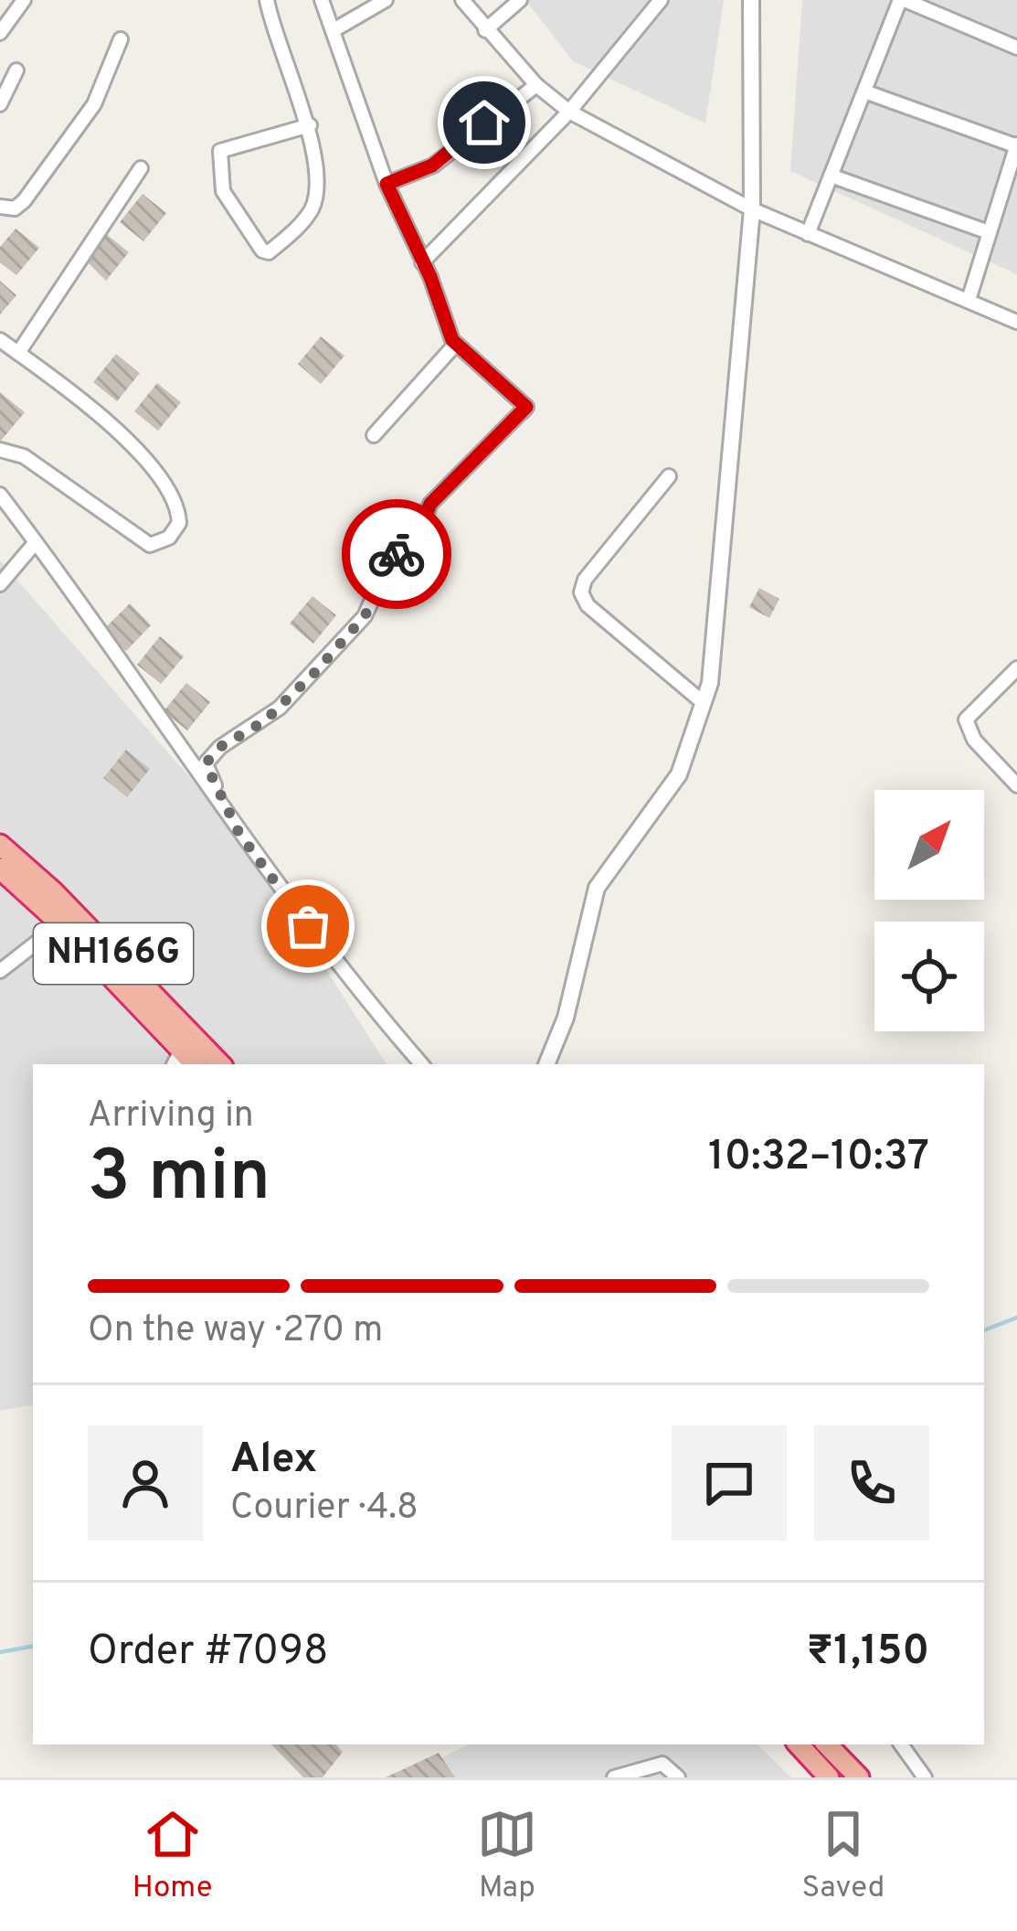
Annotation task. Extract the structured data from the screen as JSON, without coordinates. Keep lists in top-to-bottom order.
{
  "streets": {
    "highway": ["NH166G"]
  },
  "north": "top right",
  "page": {
    "heading": ["3 min", "Arriving in", "10:32–10:37"],
    "panel": [
      "Alex",
      "Courier · 4.8",
      "Order #7098",
      "₹1,150"
    ],
    "bar": "On the way · 270 m",
    "tabs": ["Home", "Map", "Saved"]
  }
}
